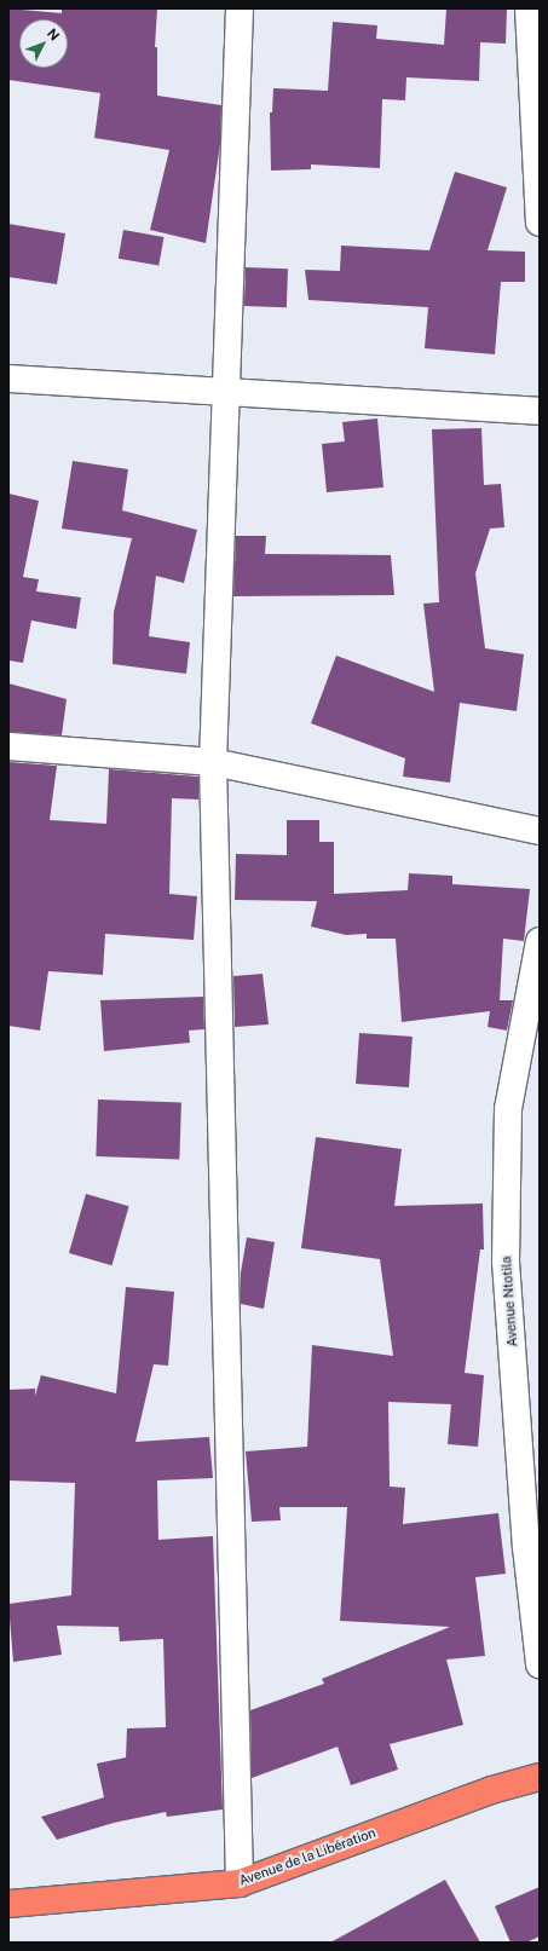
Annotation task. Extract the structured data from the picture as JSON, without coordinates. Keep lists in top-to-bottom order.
{
  "streets": {
    "highway": ["Avenue de la Libération"],
    "street": ["Avenue Ntotila"]
  },
  "north": "top right"
}
